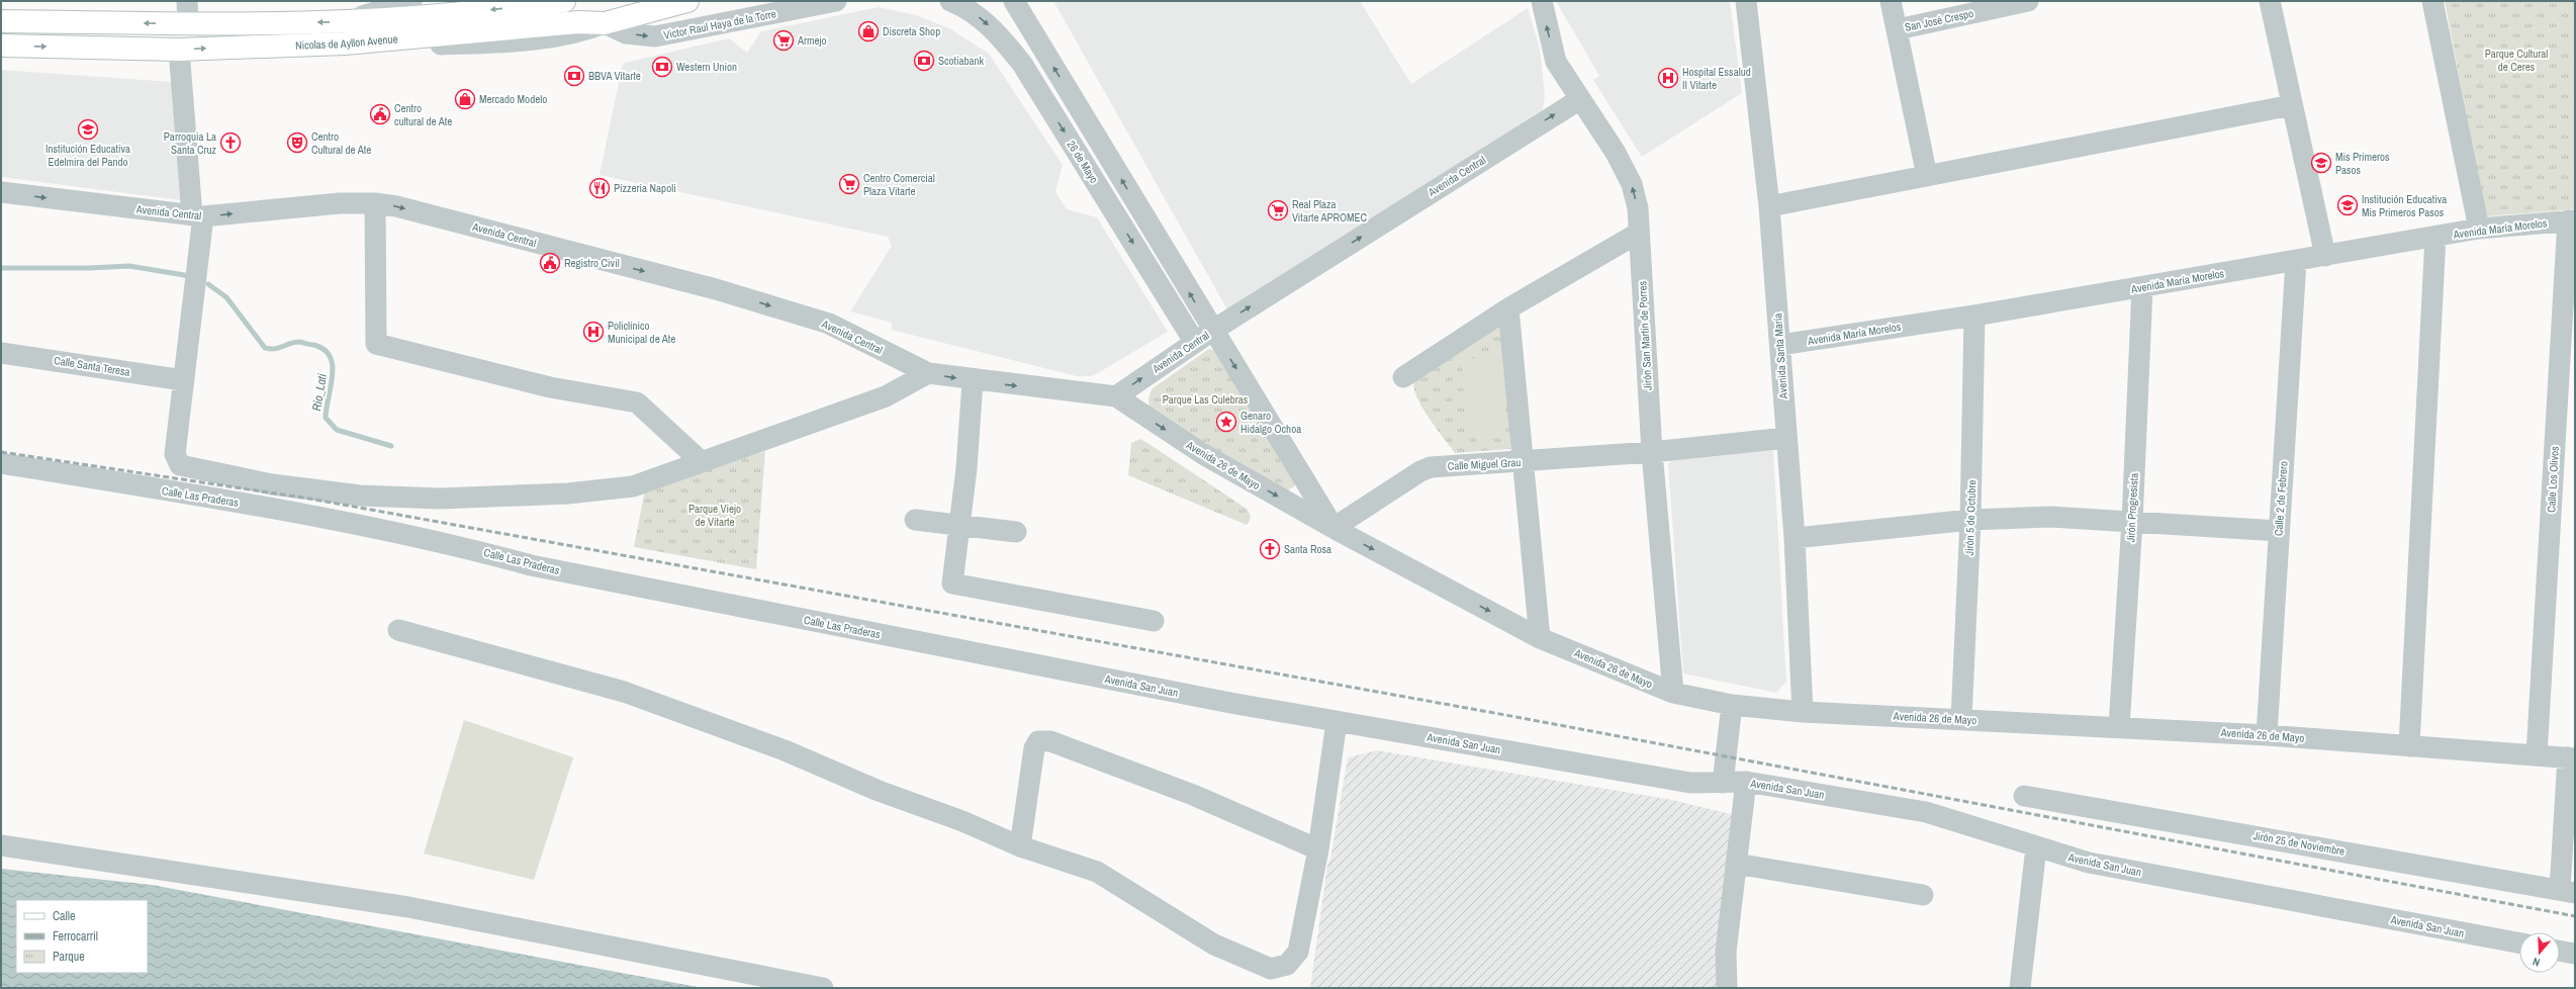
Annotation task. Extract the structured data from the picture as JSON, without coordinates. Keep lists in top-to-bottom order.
{
  "streets": {
    "main road": ["Nicolas de Ayllon Avenue"],
    "street": [
      "San José Crespo",
      "Victor Raul Haya de la Torre",
      "26 de Mayo",
      "Avenida Central",
      "Avenida María Morelos",
      "Jirón San Martín de Porres",
      "Avenida Santa María",
      "Calle Santa Teresa",
      "Calle Miguel Grau",
      "Avenida 26 de Mayo",
      "Calle Los Olivos",
      "Calle Las Praderas",
      "Calle 2 de Febrero",
      "Jirón Progresista",
      "Jirón 5 de Octubre",
      "Avenida San Juan",
      "Jirón 25 de Noviembre"
    ]
  },
  "crossings": [
    ["Victor Raul Haya de la Torre", "Nicolas de Ayllon Avenue"],
    ["26 de Mayo", "Avenida Central"],
    ["Avenida Central", "Jirón San Martín de Porres"],
    ["Avenida Central", "Avenida 26 de Mayo"],
    ["Avenida María Morelos", "Avenida Santa María"],
    ["Avenida María Morelos", "Calle Los Olivos"],
    ["Avenida María Morelos", "Calle 2 de Febrero"],
    ["Avenida María Morelos", "Jirón Progresista"],
    ["Avenida María Morelos", "Jirón 5 de Octubre"],
    ["Jirón San Martín de Porres", "Calle Miguel Grau"],
    ["Jirón San Martín de Porres", "Avenida 26 de Mayo"],
    ["Avenida Santa María", "Calle Miguel Grau"],
    ["Avenida Santa María", "Avenida 26 de Mayo"],
    ["Calle Miguel Grau", "Avenida 26 de Mayo"],
    ["Avenida 26 de Mayo", "Calle Los Olivos"],
    ["Avenida 26 de Mayo", "Calle 2 de Febrero"],
    ["Avenida 26 de Mayo", "Jirón Progresista"],
    ["Avenida 26 de Mayo", "Jirón 5 de Octubre"],
    ["Calle Las Praderas", "Avenida San Juan"]
  ],
  "one_way": ["Victor Raul Haya de la Torre", "Avenida Central", "Jirón San Martín de Porres"],
  "water": ["Rio_Lati"],
  "parks": ["Parque Cultural de Ceres", "Parque Las Culebras", "Parque Viejo de Vitarte"],
  "places": {
    "shop": ["Discreta Shop", "Mercado Modelo"],
    "supermarket": ["Armejo", "Centro Comercial Plaza Vitarte", "Real Plaza Vitarte APROMEC"],
    "bank": ["Scotiabank", "Western Union", "BBVA Vitarte"],
    "hospital": ["Hospital Essalud II Vitarte", "Policlínico Municipal de Ate"],
    "public building": ["Centro cultural de Ate", "Registro Civil"],
    "school or university": ["Institución Educativa Edelmira del Pando", "Mis Primeros Pasos", "Institución Educativa Mis Primeros Pasos"],
    "church": ["Parroquia La Santa Cruz", "Santa Rosa"],
    "theatre": ["Centro Cultural de Ate"],
    "restaurant": ["Pizzeria Napoli"],
    "place": ["Genaro Hidalgo Ochoa"]
  },
  "legend": ["Calle", "Ferrocarril", "Parque"],
  "north": "bottom"
}
